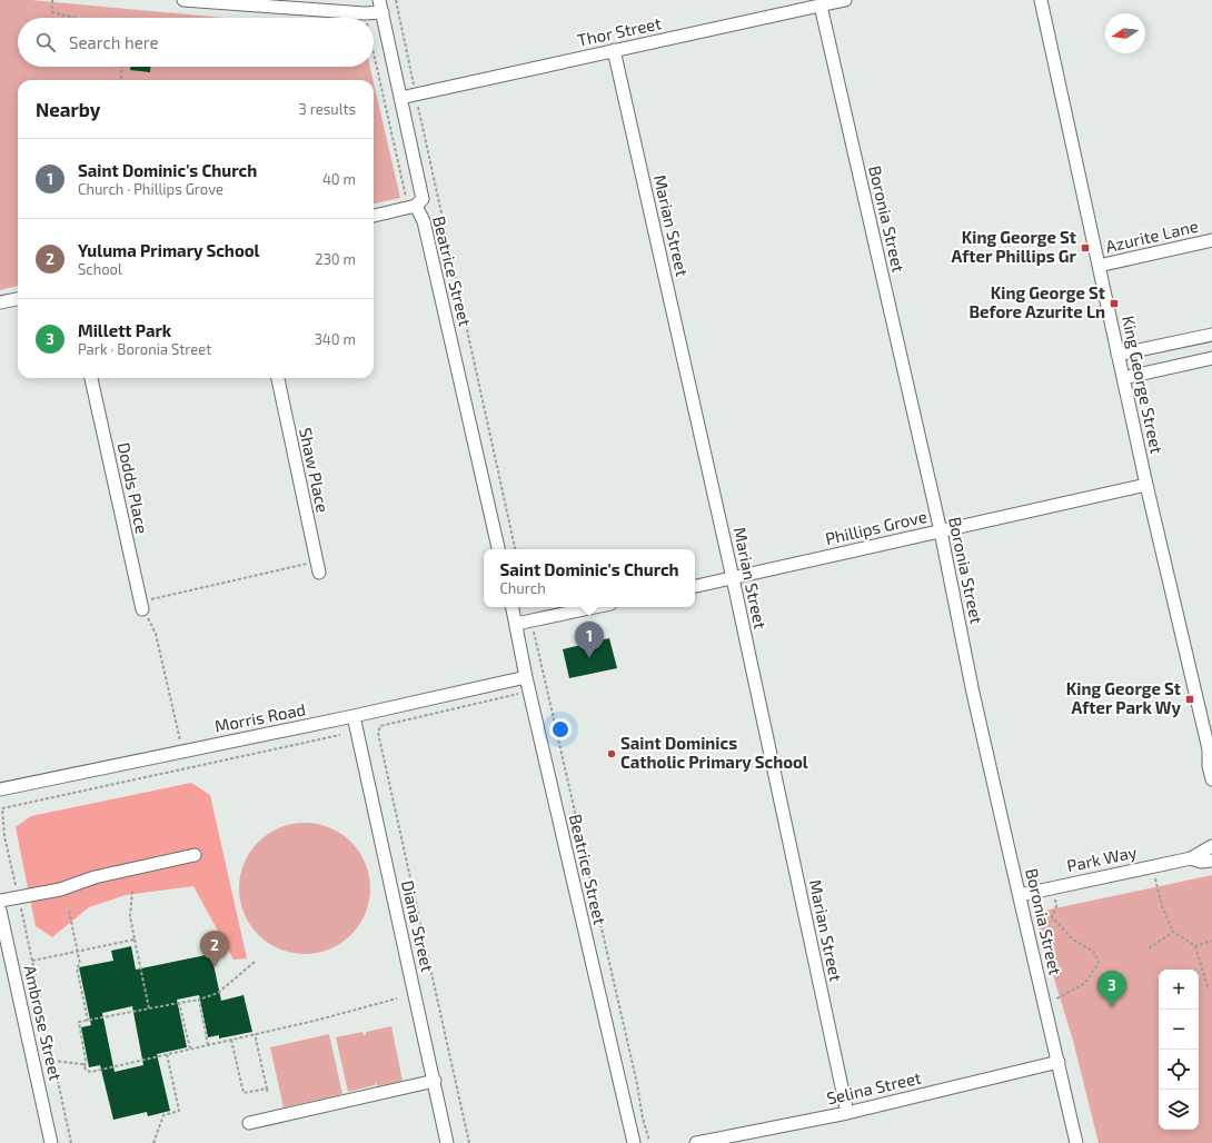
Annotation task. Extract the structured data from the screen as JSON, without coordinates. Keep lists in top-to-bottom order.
{
  "streets": {
    "street": [
      "Thor Street",
      "Boronia Street",
      "Marian Street",
      "Azurite Lane",
      "Beatrice Street",
      "King George Street",
      "Shaw Place",
      "Dodds Place",
      "Phillips Grove",
      "Morris Road",
      "Park Way",
      "Diana Street",
      "Ambrose Street",
      "Selina Street"
    ]
  },
  "crossings": [
    ["Thor Street", "Boronia Street"],
    ["Thor Street", "Marian Street"],
    ["Thor Street", "Beatrice Street"],
    ["Boronia Street", "Phillips Grove"],
    ["Boronia Street", "Park Way"],
    ["Boronia Street", "Selina Street"],
    ["Marian Street", "Phillips Grove"],
    ["Marian Street", "Selina Street"],
    ["Azurite Lane", "King George Street"],
    ["Beatrice Street", "Morris Road"],
    ["King George Street", "Phillips Grove"],
    ["Morris Road", "Diana Street"]
  ],
  "places": {
    "transit": ["King George St After Phillips Gr", "King George St Before Azurite Ln", "King George St After Park Wy"],
    "other": ["Saint Dominics Catholic Primary School"]
  },
  "north": "left",
  "page": {
    "search": "Search here",
    "heading": ["Nearby", "3 results"],
    "list": [
      {
        "mark": "1",
        "name": "Saint Dominic's Church",
        "note": "Church · Phillips Grove",
        "value": "40 m"
      },
      {
        "mark": "2",
        "name": "Yuluma Primary School",
        "note": "School",
        "value": "230 m"
      },
      {
        "mark": "3",
        "name": "Millett Park",
        "note": "Park · Boronia Street",
        "value": "340 m"
      }
    ],
    "popup": ["Saint Dominic's Church", "Church"],
    "pins": ["1", "2", "3"],
    "map_buttons": ["+", "−"]
  }
}
